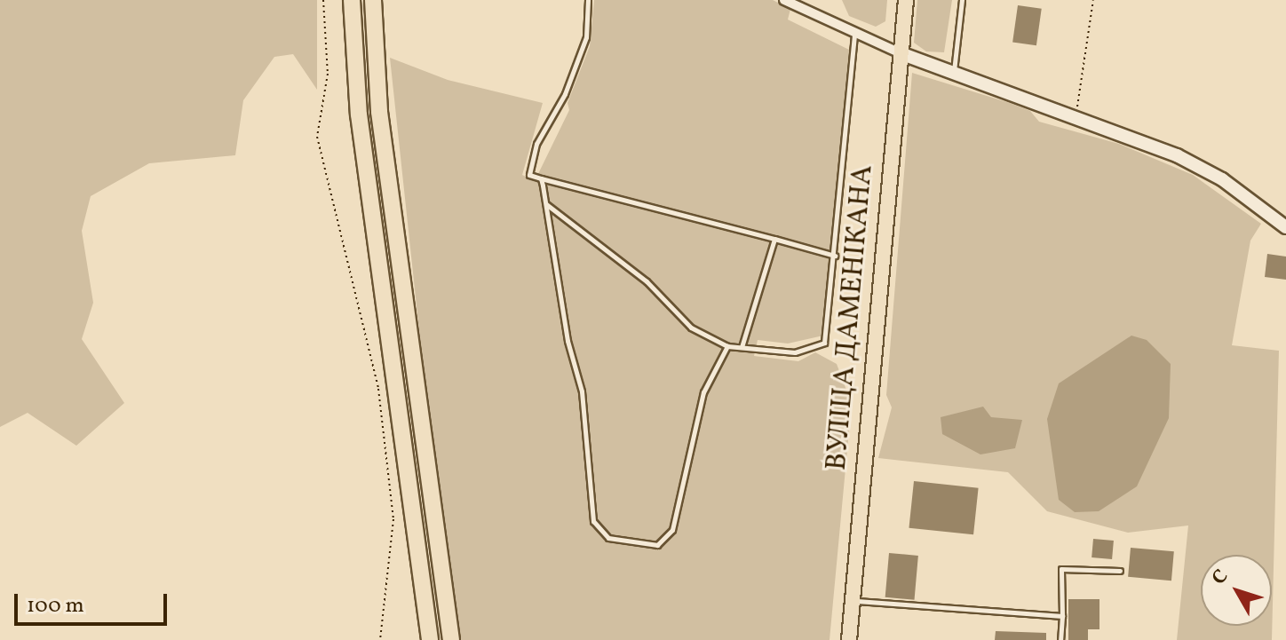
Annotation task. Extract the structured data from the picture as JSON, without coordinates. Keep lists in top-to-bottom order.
{
  "streets": {
    "main road": ["ВУЛІЦА ДАМЕНІКАНА"]
  },
  "scale_bar": "100 m",
  "north": "top left"
}
